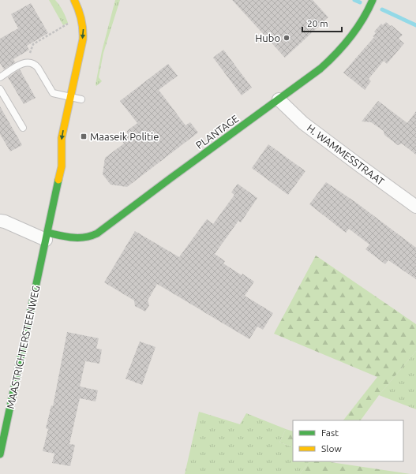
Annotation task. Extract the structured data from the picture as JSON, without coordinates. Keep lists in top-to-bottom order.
{
  "streets": {
    "main road": ["PLANTAGE", "MAASTRICHTERSTEENWEG"],
    "street": ["H. WAMMESSTRAAT"]
  },
  "crossings": [
    ["PLANTAGE", "H. WAMMESSTRAAT"],
    ["PLANTAGE", "MAASTRICHTERSTEENWEG"]
  ],
  "places": {
    "other": ["Hubo"],
    "transit": ["Maaseik Politie"]
  },
  "legend": ["Fast", "Slow"],
  "scale_bar": "20 m"
}
